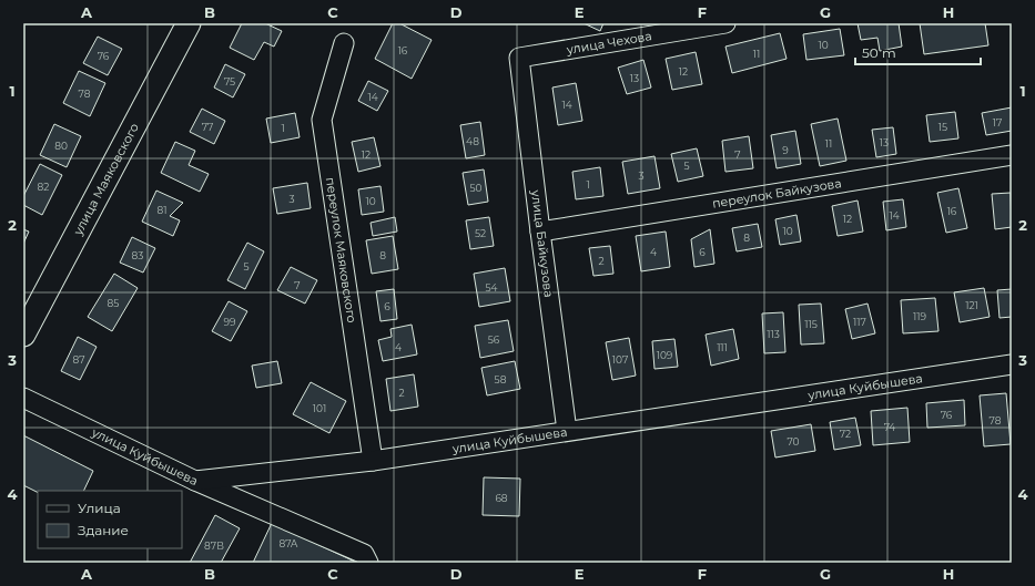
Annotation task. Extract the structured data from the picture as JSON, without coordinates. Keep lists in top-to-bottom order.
{
  "streets": {
    "main road": ["улица Маяковского"],
    "street": [
      "улица Чехова",
      "переулок Байкузова",
      "улица Байкузова",
      "переулок Маяковского",
      "улица Куйбышева"
    ]
  },
  "crossings": [
    ["улица Чехова", "улица Байкузова"],
    ["переулок Байкузова", "улица Байкузова"],
    ["улица Байкузова", "улица Куйбышева"],
    ["переулок Маяковского", "улица Куйбышева"]
  ],
  "house_numbers": [
    "10",
    "16",
    "11",
    "76",
    "12",
    "13",
    "75",
    "78",
    "14",
    "14",
    "17",
    "77",
    "15",
    "1",
    "48",
    "13",
    "11",
    "80",
    "9",
    "12",
    "7",
    "5",
    "3",
    "1",
    "82",
    "50",
    "3",
    "10",
    "81",
    "16",
    "14",
    "12",
    "10",
    "52",
    "8",
    "4",
    "6",
    "83",
    "8",
    "2",
    "5",
    "7",
    "54",
    "85",
    "121",
    "6",
    "119",
    "99",
    "117",
    "115",
    "113",
    "56",
    "4",
    "111",
    "109",
    "87",
    "107",
    "58",
    "2",
    "101",
    "76",
    "78",
    "74",
    "72",
    "70",
    "68",
    "87А",
    "87В"
  ],
  "legend": ["Улица", "Здание"],
  "scale_bar": "50 m",
  "grid": {
    "columns": [
      "A",
      "B",
      "C",
      "D",
      "E",
      "F",
      "G",
      "H"
    ],
    "rows": [
      "1",
      "2",
      "3",
      "4"
    ]
  }
}
